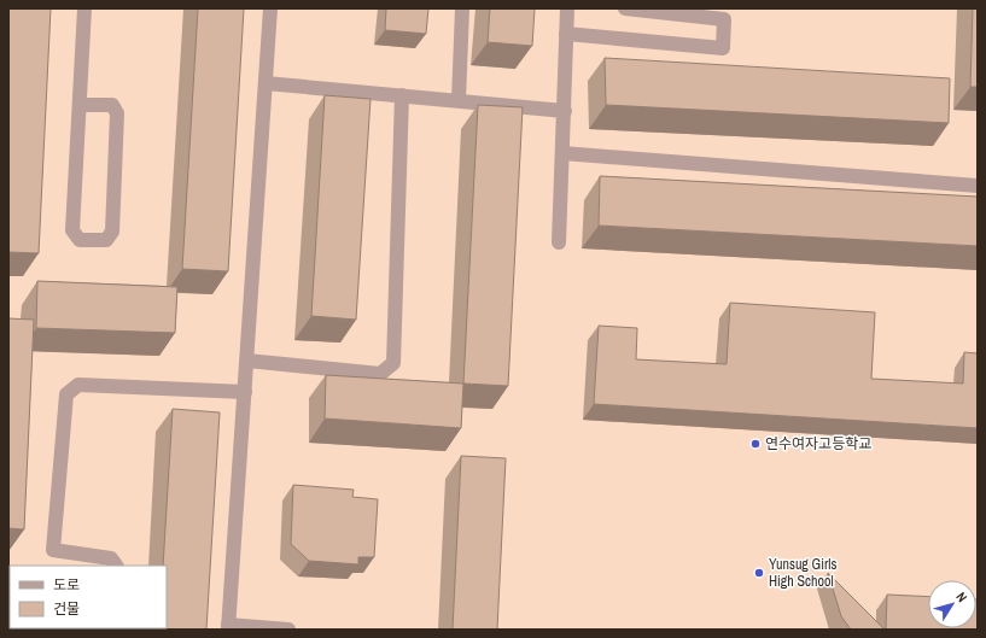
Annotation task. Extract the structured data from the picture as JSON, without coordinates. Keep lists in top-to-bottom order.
{
  "places": ["연수여자고등학교", "Yunsug Girls High School"],
  "legend": ["도로", "건물"],
  "north": "top right"
}
